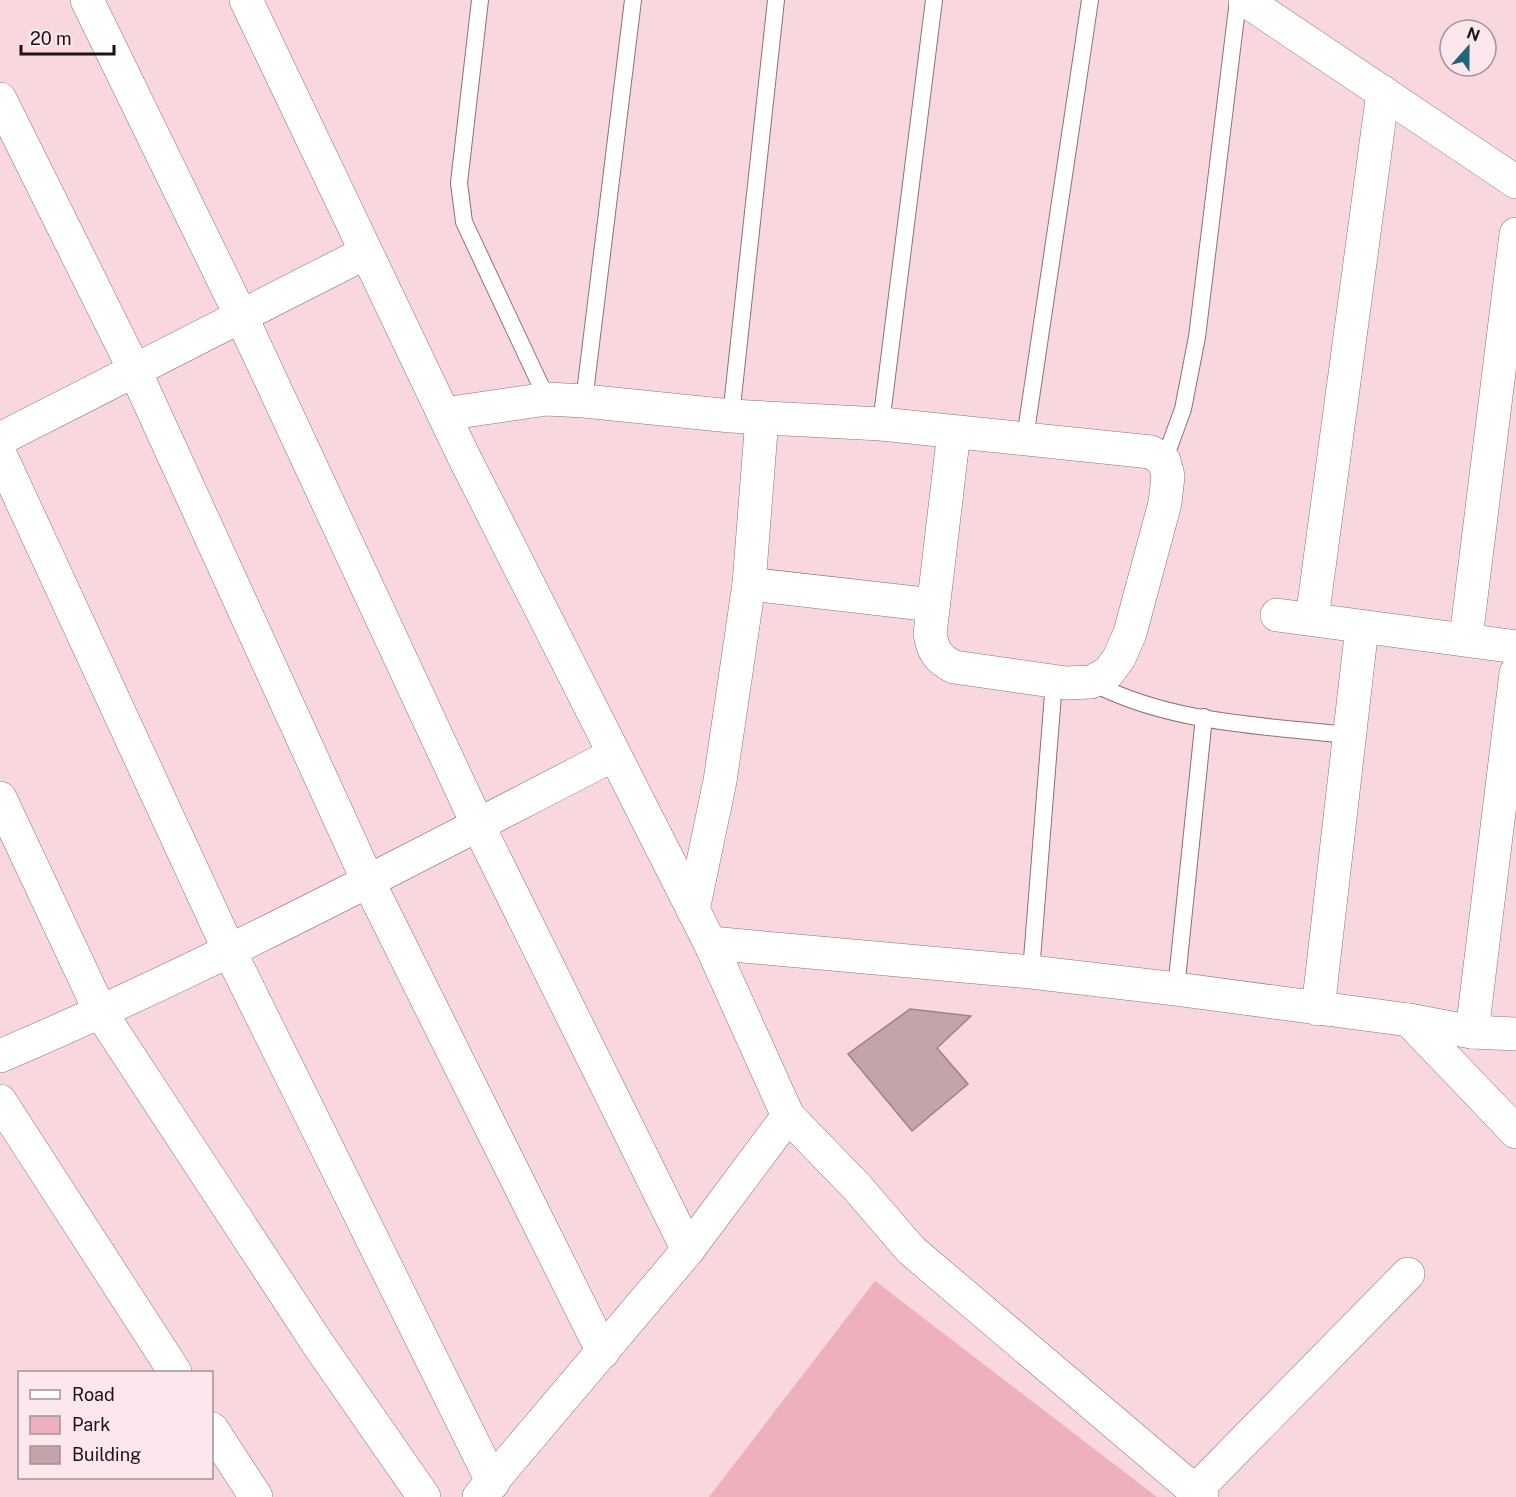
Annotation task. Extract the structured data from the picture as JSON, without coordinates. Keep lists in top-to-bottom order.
{
  "legend": ["Road", "Park", "Building"],
  "scale_bar": "20 m",
  "north": "top"
}
